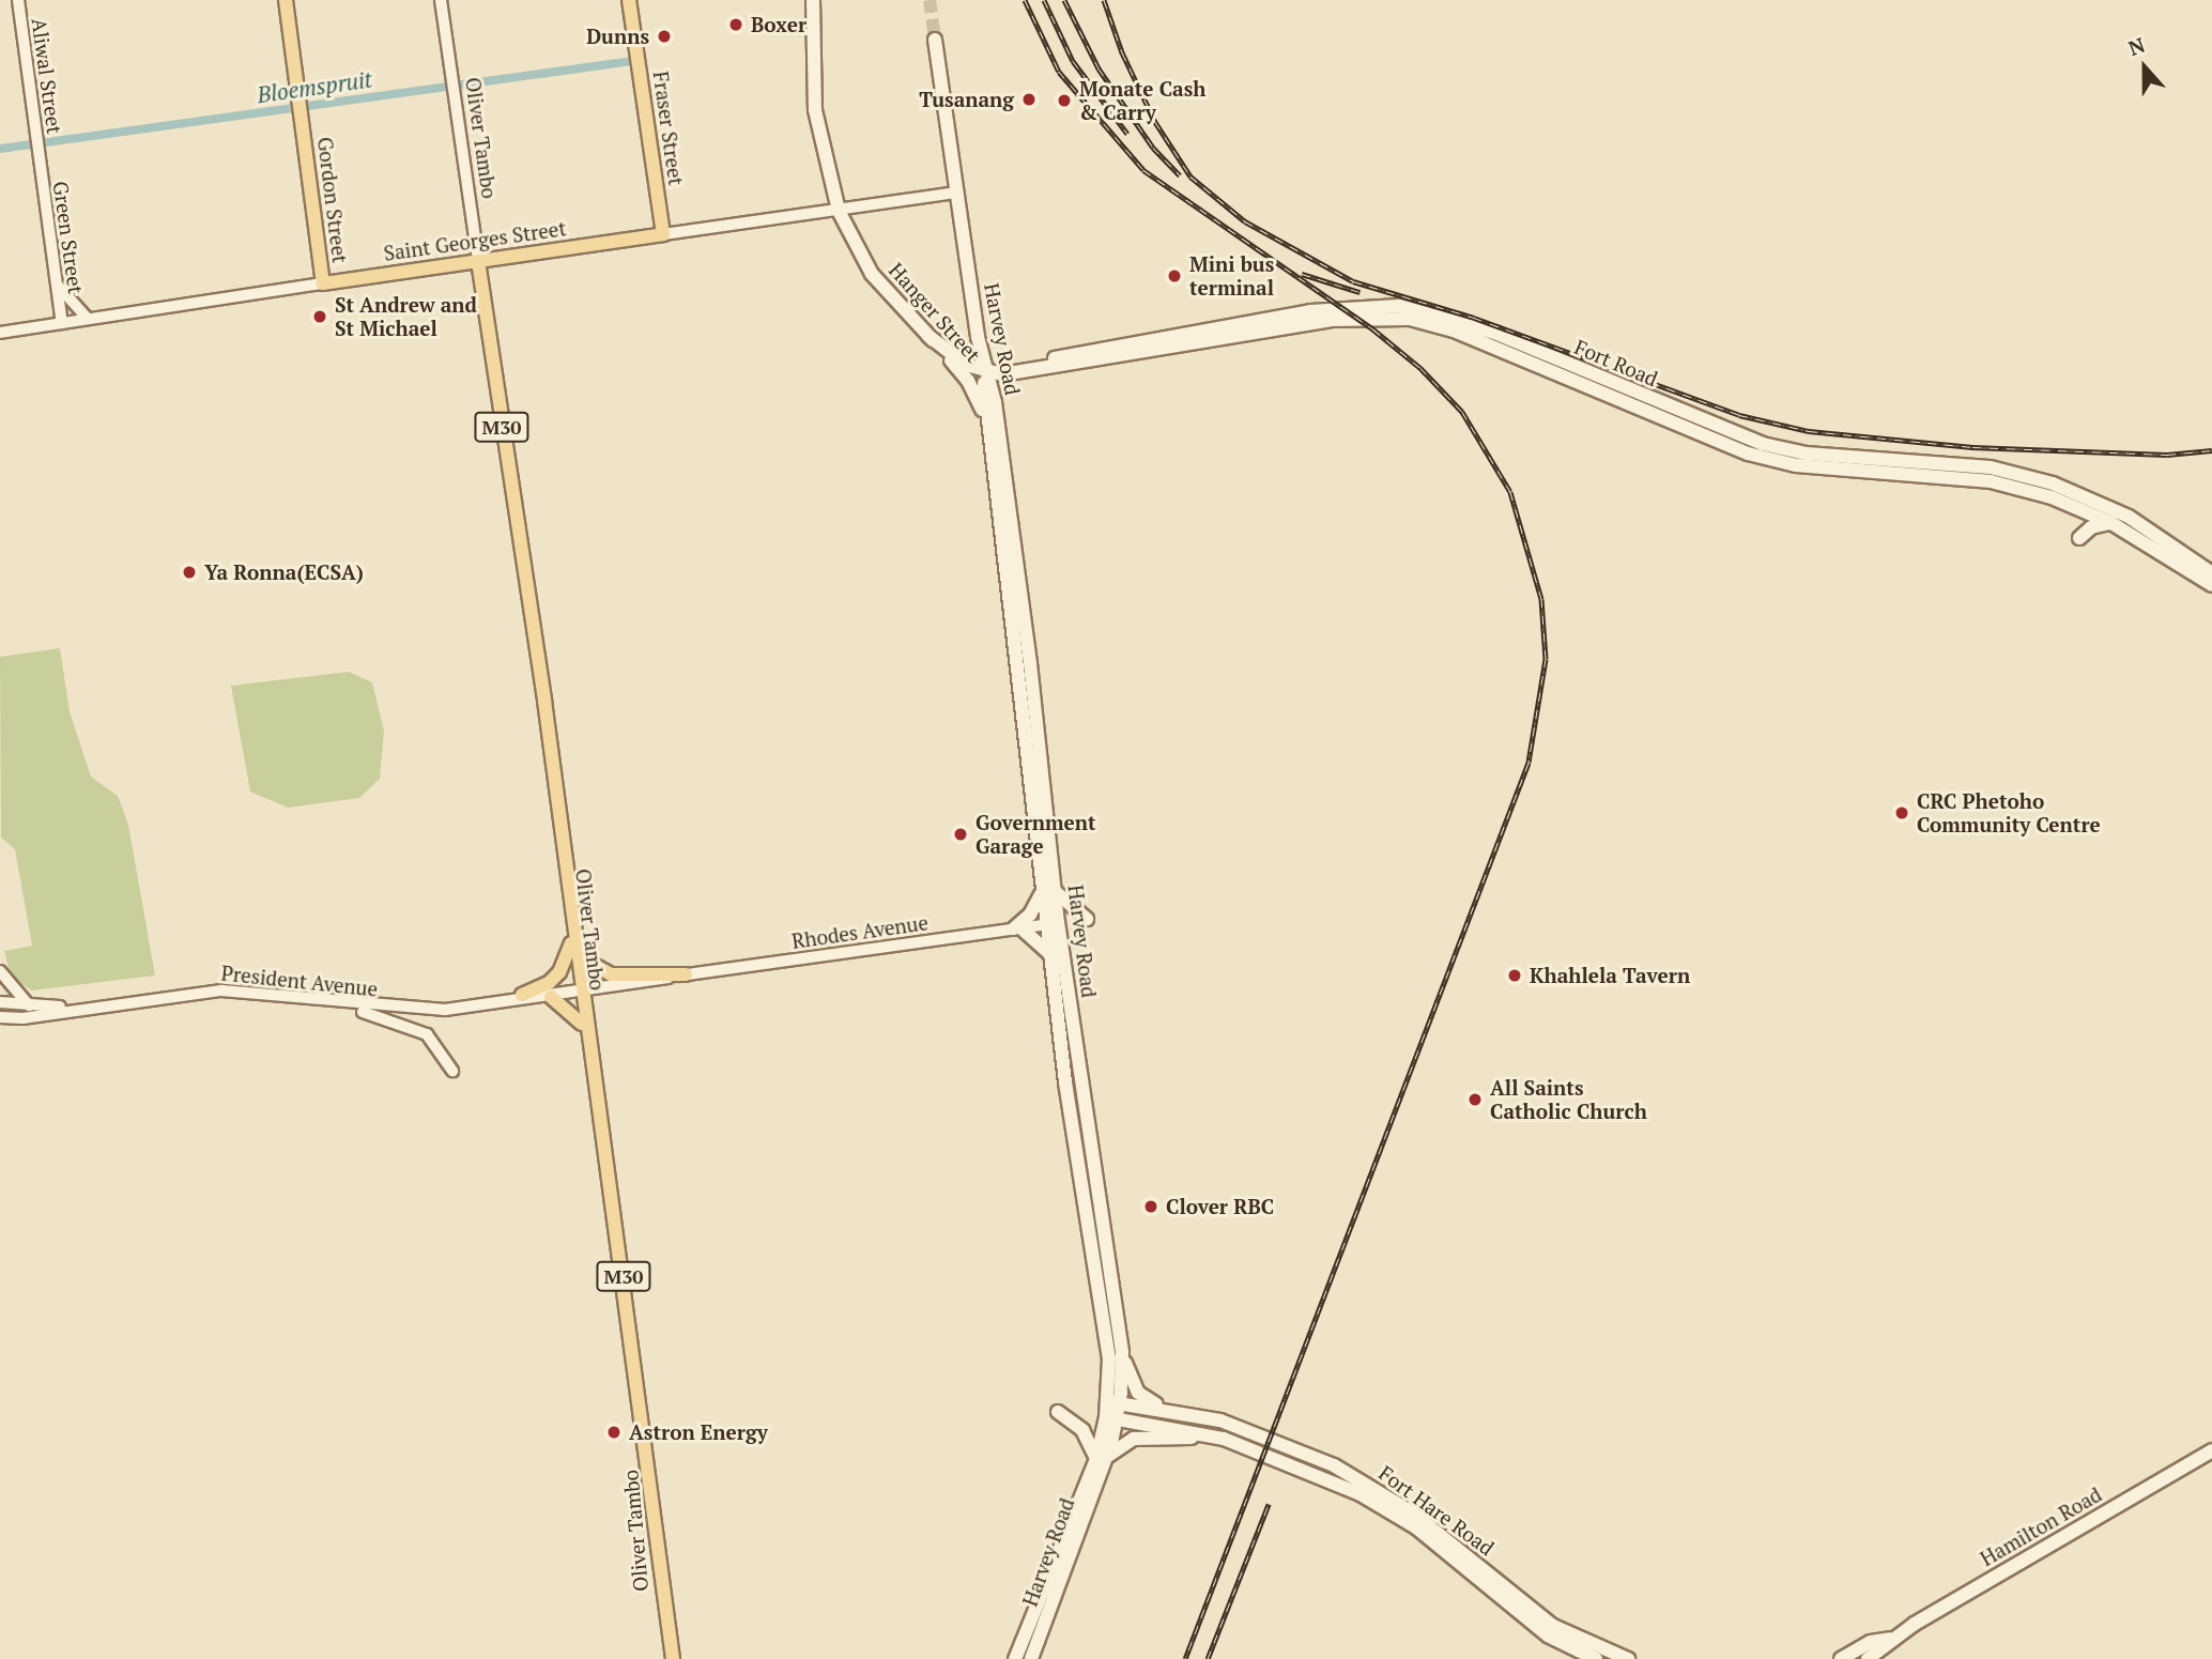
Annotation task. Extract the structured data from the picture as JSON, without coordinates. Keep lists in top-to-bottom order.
{
  "streets": {
    "main road": [
      "Fraser Street",
      "Oliver Tambo",
      "Gordon Street",
      "Saint Georges Street",
      "Hanger Street",
      "Harvey Road",
      "Fort Road",
      "M30",
      "Fort Hare Road",
      "Hamilton Road"
    ],
    "street": [
      "Aliwal Street",
      "Green Street",
      "Rhodes Avenue",
      "President Avenue"
    ]
  },
  "crossings": [
    ["Aliwal Street", "Green Street"],
    ["Fraser Street", "Saint Georges Street"],
    ["Oliver Tambo", "Saint Georges Street"],
    ["Oliver Tambo", "M30"],
    ["Oliver Tambo", "Rhodes Avenue"],
    ["Oliver Tambo", "President Avenue"],
    ["Gordon Street", "Saint Georges Street"],
    ["Green Street", "Saint Georges Street"],
    ["Saint Georges Street", "Hanger Street"],
    ["Saint Georges Street", "Harvey Road"],
    ["Hanger Street", "Harvey Road"],
    ["Harvey Road", "Fort Road"],
    ["Harvey Road", "Rhodes Avenue"],
    ["Harvey Road", "Fort Hare Road"],
    ["Rhodes Avenue", "President Avenue"]
  ],
  "water": ["Bloemspruit"],
  "places": [
    "Boxer",
    "Dunns",
    "Tusanang",
    "Monate Cash & Carry",
    "Mini bus terminal",
    "St Andrew and St Michael",
    "Ya Ronna(ECSA)",
    "CRC Phetoho Community Centre",
    "Government Garage",
    "Khahlela Tavern",
    "All Saints Catholic Church",
    "Clover RBC",
    "Astron Energy"
  ],
  "north": "top"
}
